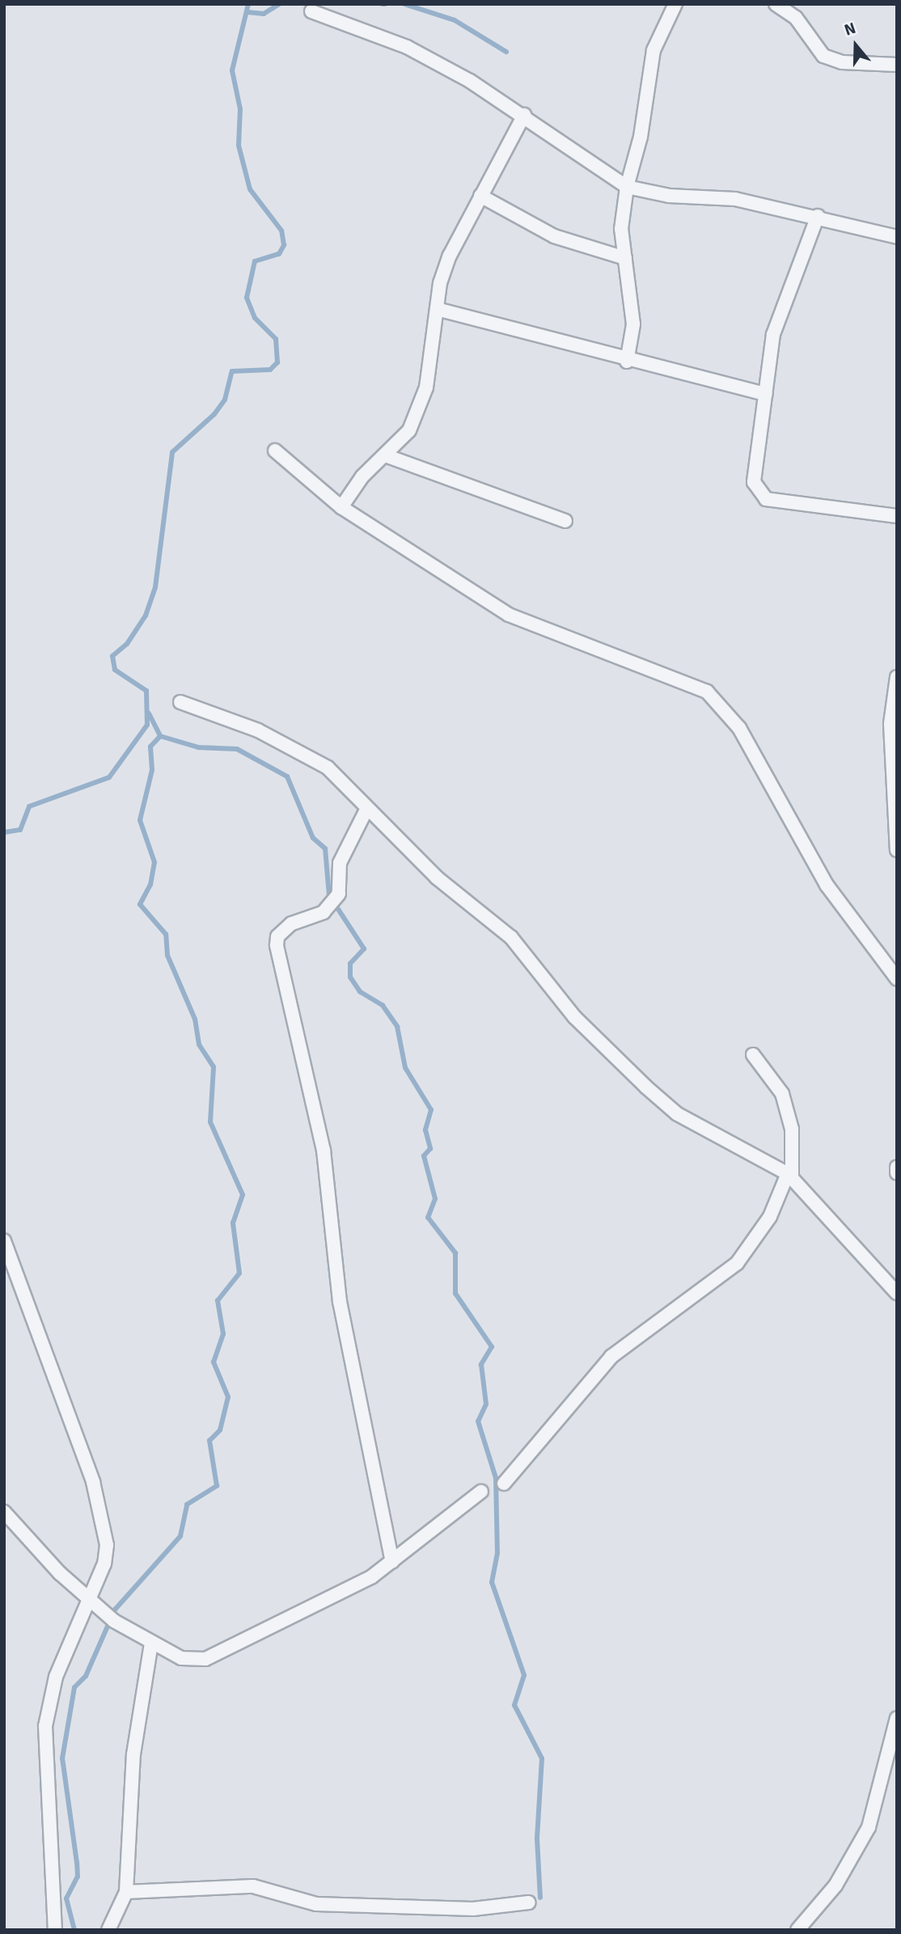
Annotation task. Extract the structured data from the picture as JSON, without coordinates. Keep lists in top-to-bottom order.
{
  "north": "top"
}
